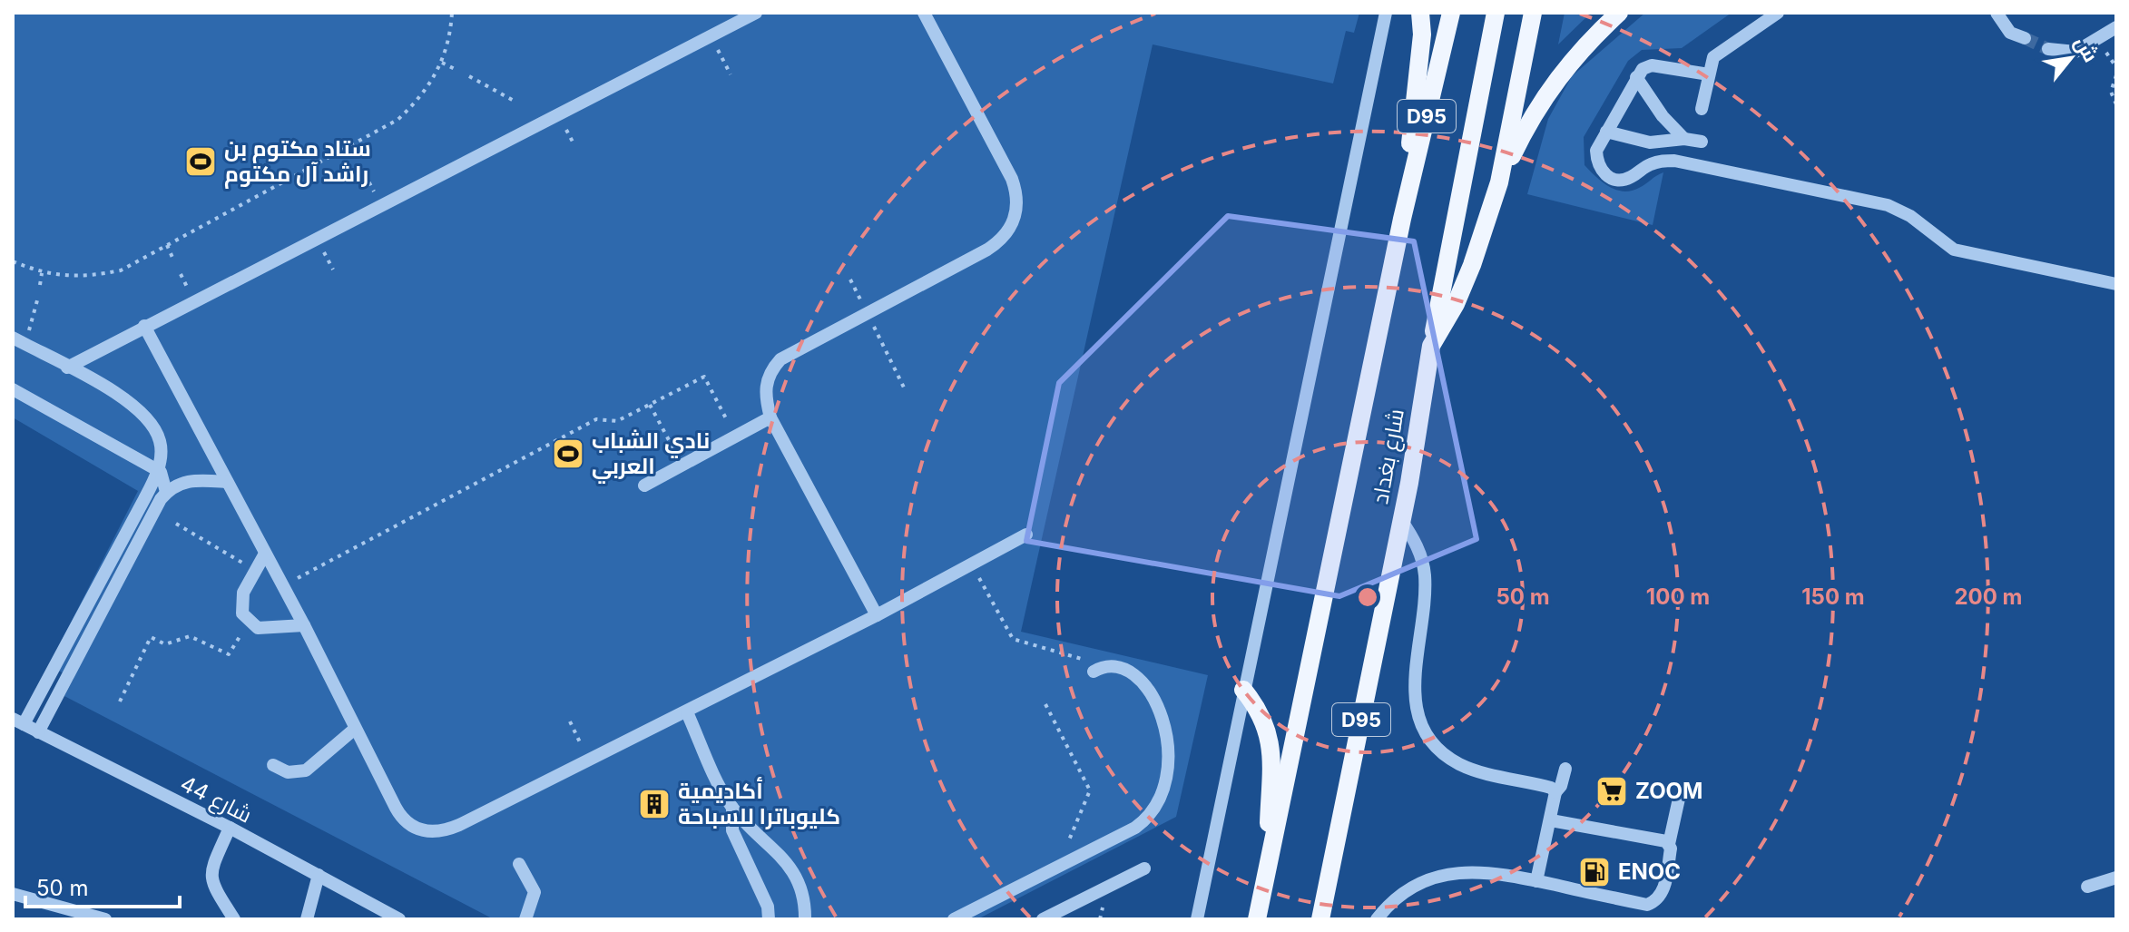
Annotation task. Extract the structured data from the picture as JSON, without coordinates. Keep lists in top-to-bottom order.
{
  "streets": {
    "main road": ["D95", "شارع بغداد"],
    "street": ["شارع 44"]
  },
  "places": {
    "sports": ["ستاد مكتوم بن راشد آل مكتوم", "نادي الشباب العربي"],
    "supermarket": ["ZOOM"],
    "building": ["أكاديمية كليوباترا للسباحة"],
    "fuel station": ["ENOC"]
  },
  "scale_bar": "50 m",
  "north": "top right",
  "rings": [
    "50 m",
    "100 m",
    "150 m",
    "200 m"
  ]
}
